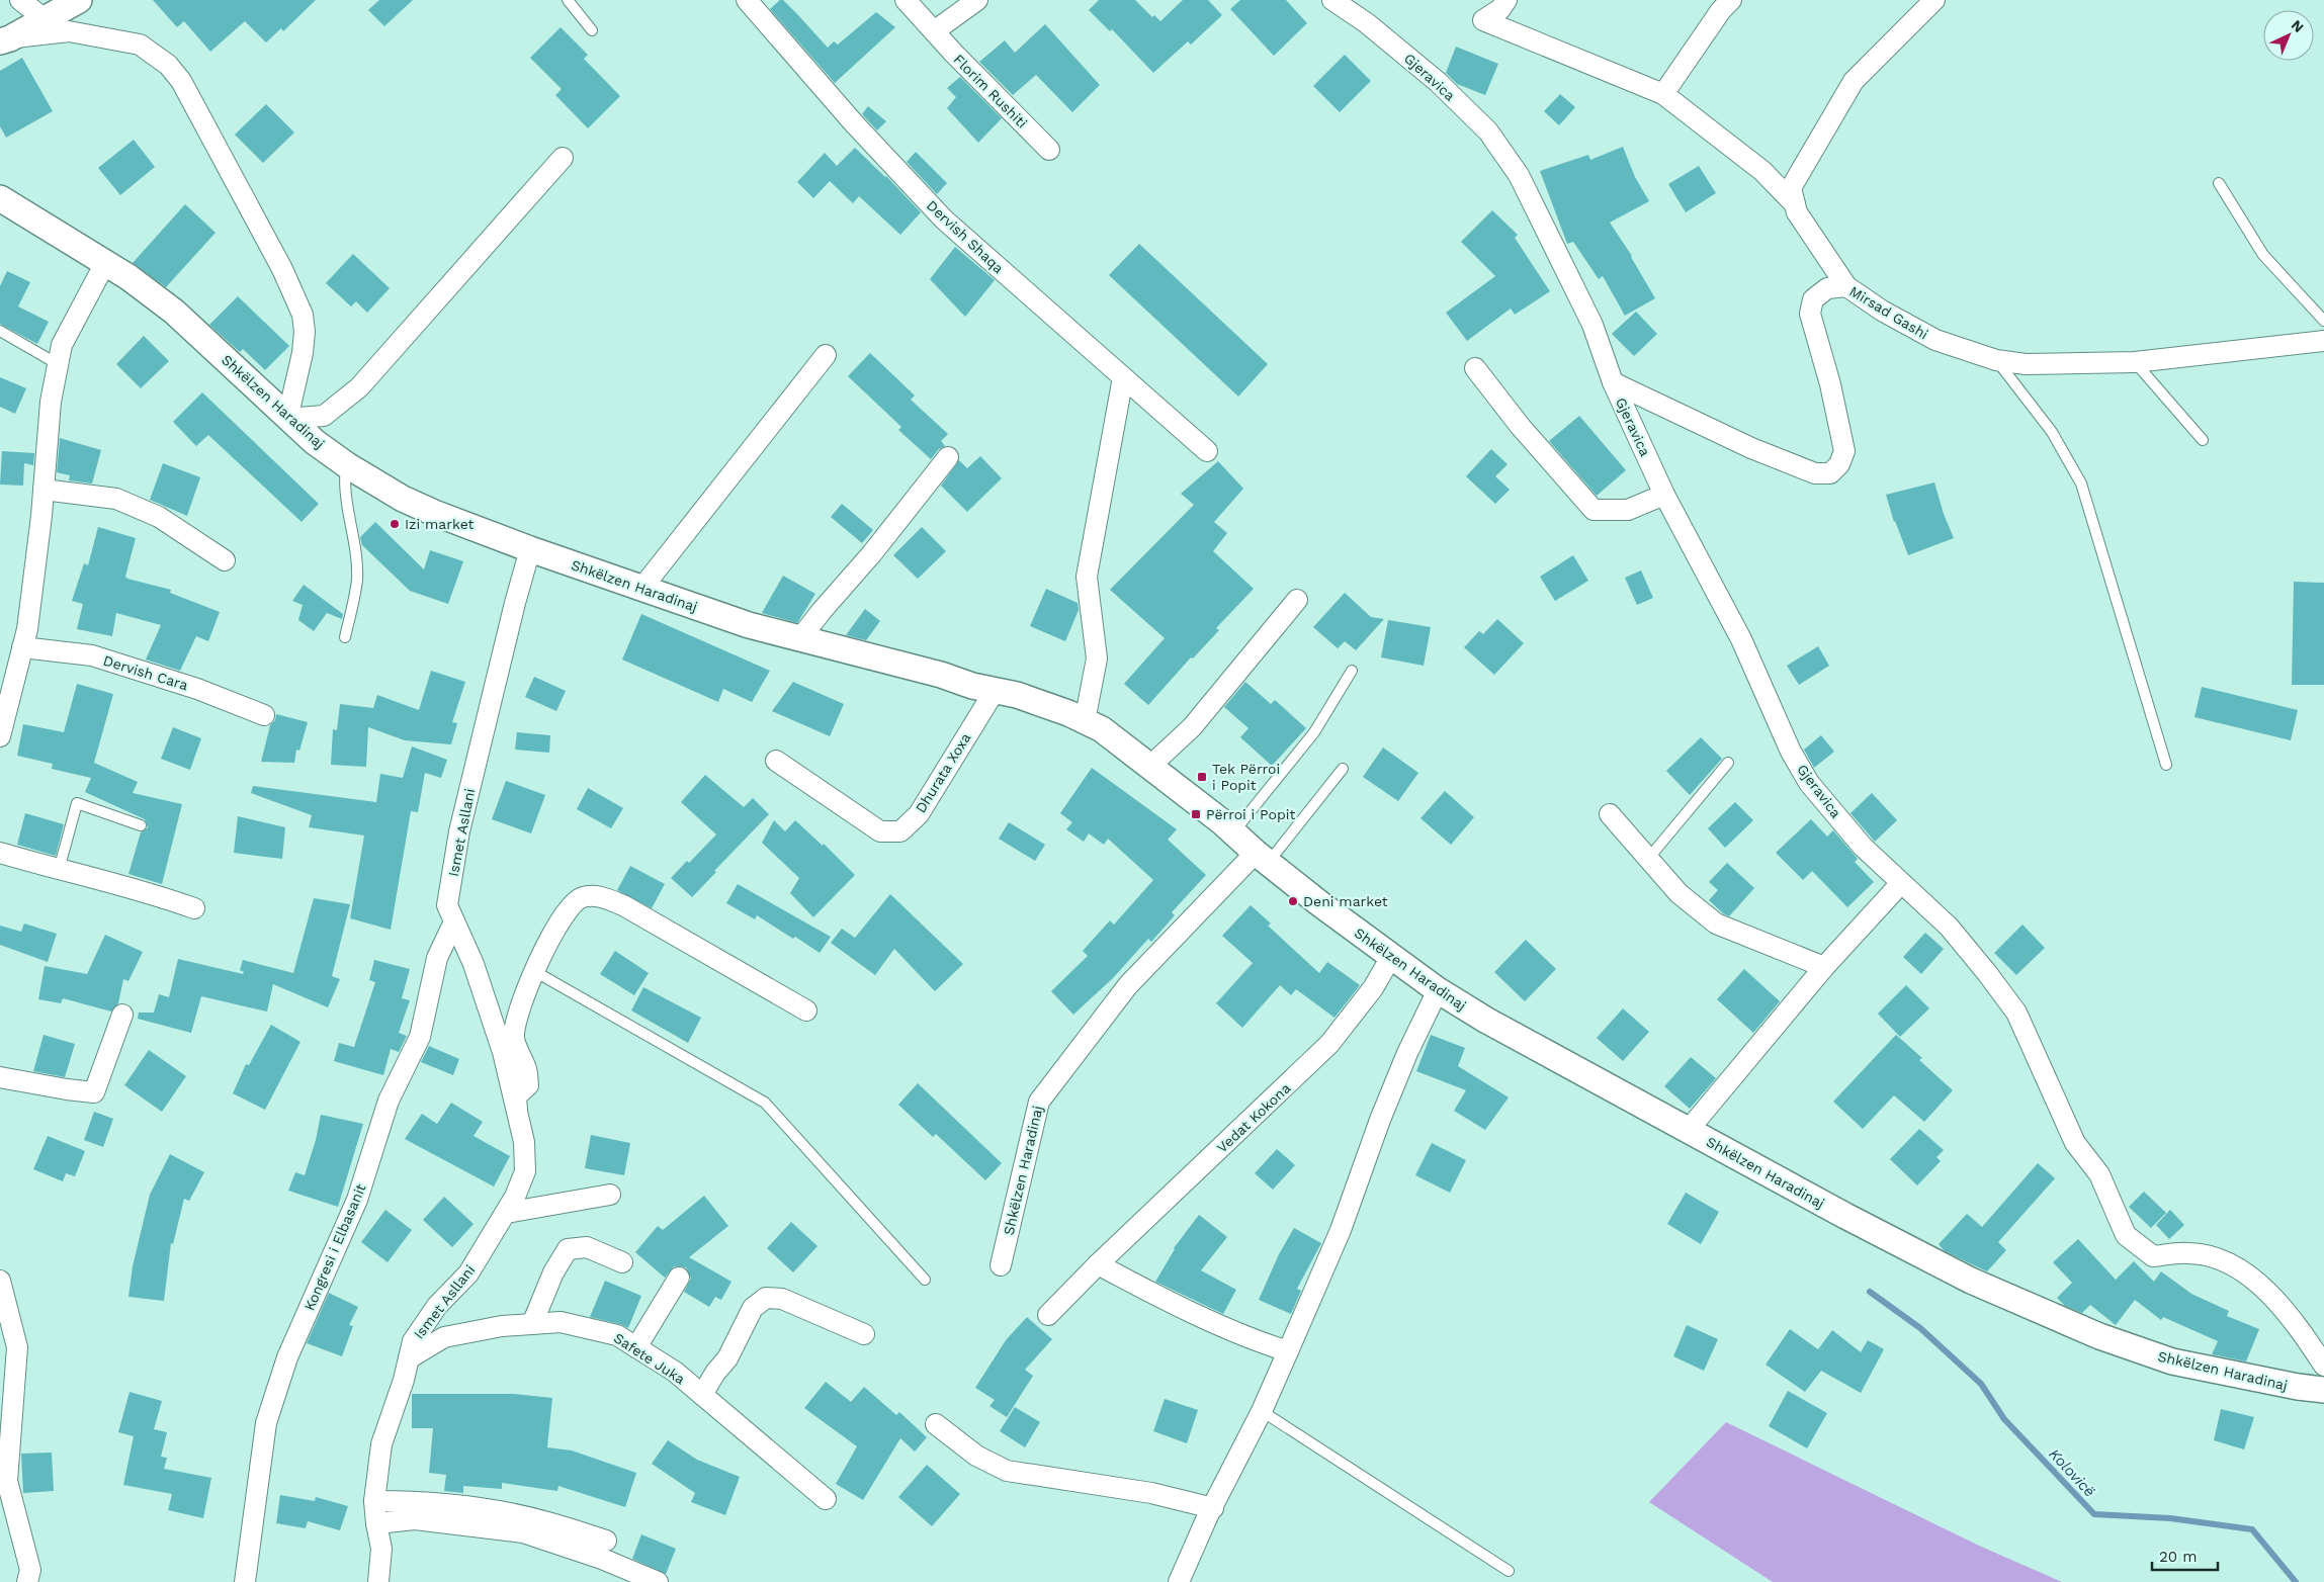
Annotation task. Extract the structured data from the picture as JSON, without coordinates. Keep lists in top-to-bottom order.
{
  "streets": {
    "street": [
      "Gjeravica",
      "Florim Rushiti",
      "Dervish Shaqa",
      "Mirsad Gashi",
      "Shkëlzen Haradinaj",
      "Dervish Cara",
      "Dhurata Xoxa",
      "Ismet Asllani",
      "Vedat Kokona",
      "Kongresi i Elbasanit",
      "Safete Juka"
    ]
  },
  "crossings": [
    ["Gjeravica", "Mirsad Gashi"],
    ["Shkëlzen Haradinaj", "Dhurata Xoxa"],
    ["Shkëlzen Haradinaj", "Ismet Asllani"],
    ["Shkëlzen Haradinaj", "Vedat Kokona"],
    ["Ismet Asllani", "Kongresi i Elbasanit"],
    ["Ismet Asllani", "Safete Juka"]
  ],
  "water": ["Kolovicë"],
  "places": {
    "other": ["Izi market", "Deni market"],
    "transit": ["Tek Përroi i Popit", "Përroi i Popit"]
  },
  "scale_bar": "20 m",
  "north": "top right"
}
